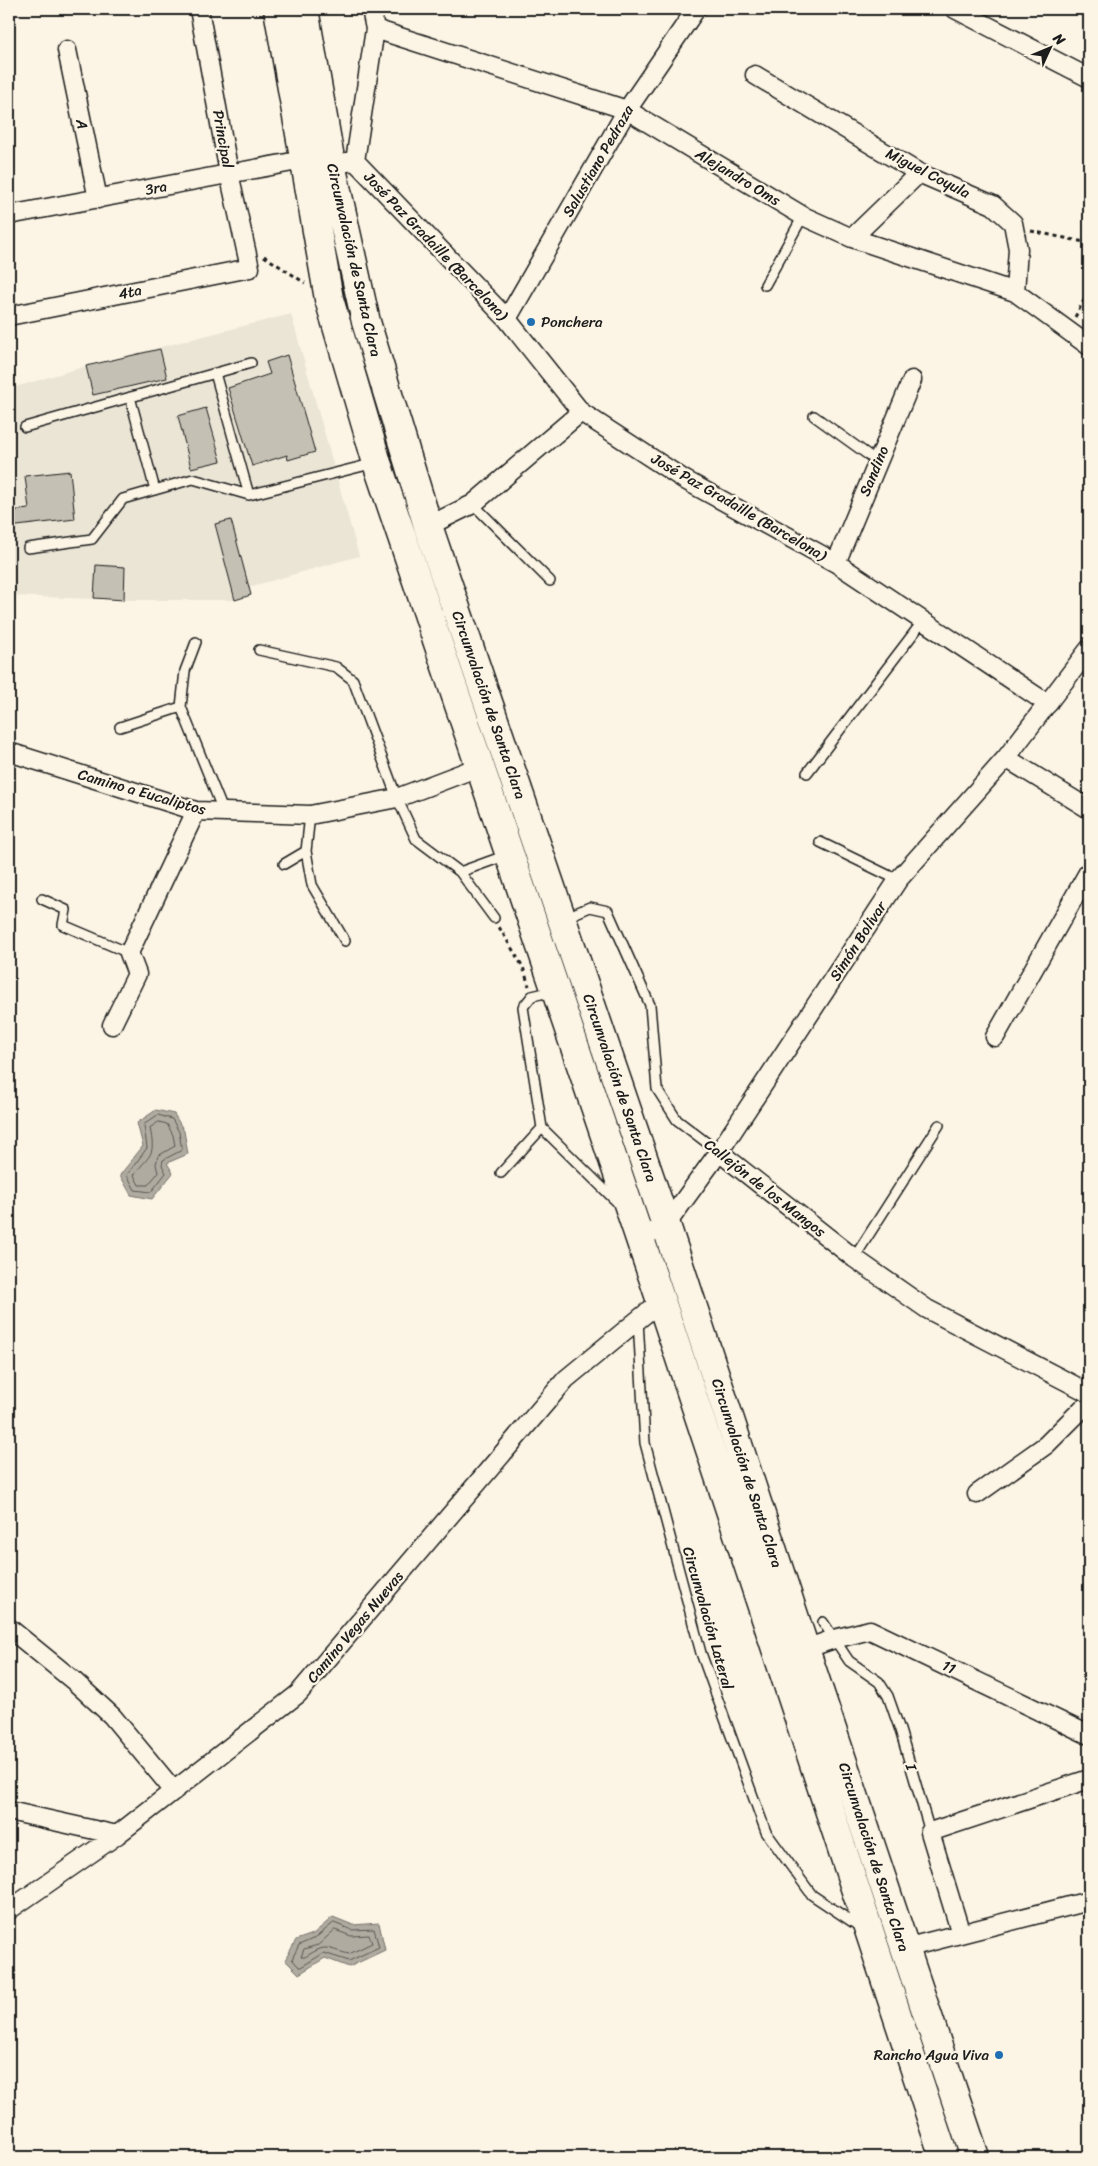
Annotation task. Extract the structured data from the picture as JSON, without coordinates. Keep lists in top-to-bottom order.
{
  "streets": {
    "highway": ["Circunvalación de Santa Clara"],
    "street": [
      "A",
      "Principal",
      "Salustiano Pedraza",
      "Miguel Coyula",
      "Alejandro Oms",
      "3ra",
      "José Paz Gradaille (Barcelona)",
      "4ta",
      "Sandino",
      "Camino a Eucaliptos",
      "Simón Bolivar",
      "Callejón de los Mangos",
      "Camino Vegas Nuevas",
      "11",
      "I"
    ],
    "lane": ["Circunvalación Lateral"]
  },
  "crossings": [
    ["A", "3ra"],
    ["Principal", "3ra"],
    ["Principal", "4ta"],
    ["Salustiano Pedraza", "Alejandro Oms"],
    ["Salustiano Pedraza", "José Paz Gradaille (Barcelona)"],
    ["3ra", "Circunvalación de Santa Clara"],
    ["José Paz Gradaille (Barcelona)", "Circunvalación de Santa Clara"],
    ["José Paz Gradaille (Barcelona)", "Sandino"],
    ["José Paz Gradaille (Barcelona)", "Simón Bolivar"],
    ["Circunvalación de Santa Clara", "Camino a Eucaliptos"],
    ["Circunvalación de Santa Clara", "Simón Bolivar"],
    ["Circunvalación de Santa Clara", "Callejón de los Mangos"],
    ["Circunvalación de Santa Clara", "Circunvalación Lateral"],
    ["Circunvalación de Santa Clara", "Camino Vegas Nuevas"],
    ["Circunvalación de Santa Clara", "11"],
    ["Simón Bolivar", "Callejón de los Mangos"],
    ["Circunvalación Lateral", "Camino Vegas Nuevas"],
    ["11", "I"]
  ],
  "places": ["Ponchera", "Rancho Agua Viva"],
  "north": "top right"
}
